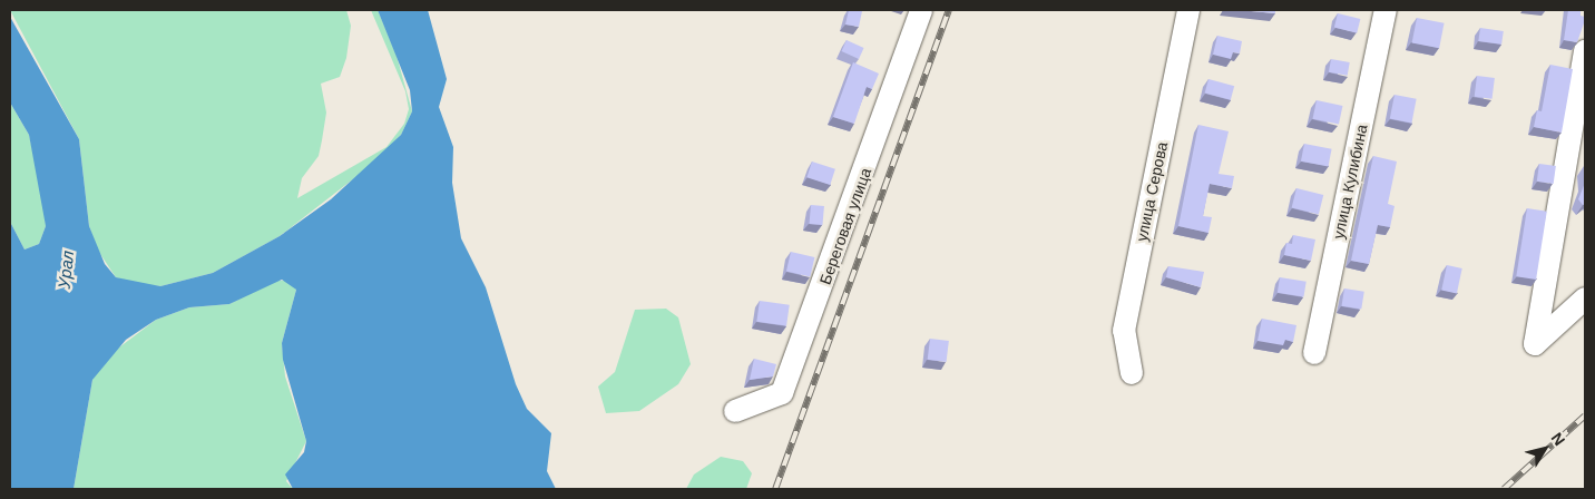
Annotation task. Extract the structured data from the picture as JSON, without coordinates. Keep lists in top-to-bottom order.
{
  "streets": {
    "street": ["улица Кулибина", "улица Серова", "Береговая улица"]
  },
  "water": ["Урал"],
  "north": "top right"
}
